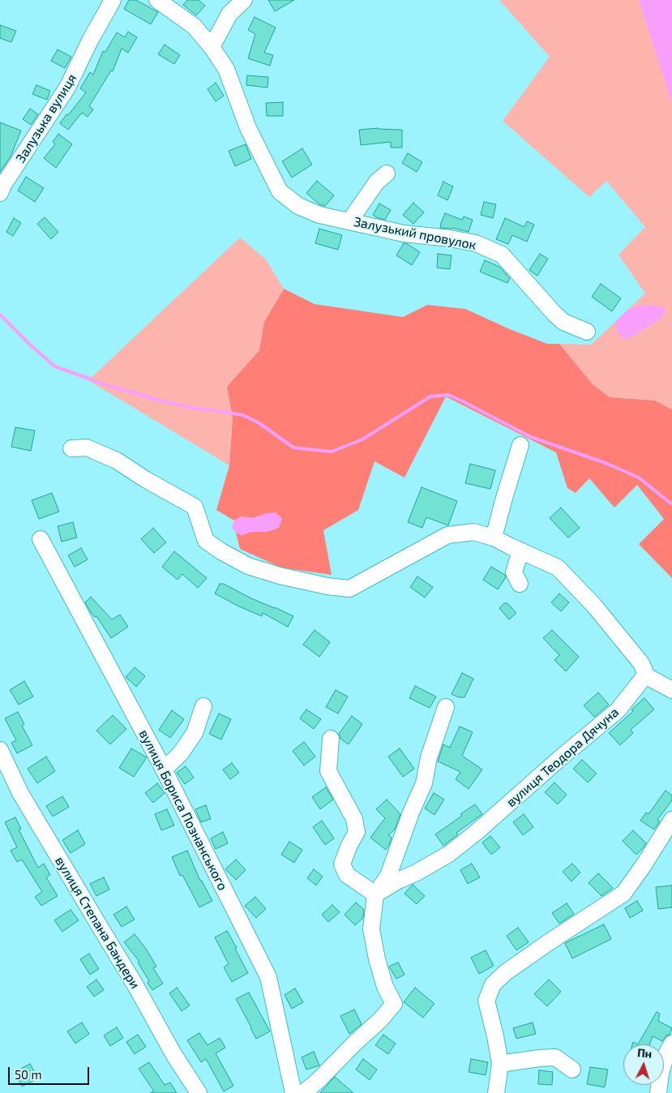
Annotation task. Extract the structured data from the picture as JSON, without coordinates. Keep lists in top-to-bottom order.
{
  "streets": {
    "street": [
      "Залузька вулиця",
      "Залузький провулок",
      "вулиця Теодора Дячуна",
      "вулиця Бориса Познанського",
      "вулиця Степана Бандери"
    ]
  },
  "scale_bar": "50 m",
  "north": "top"
}
